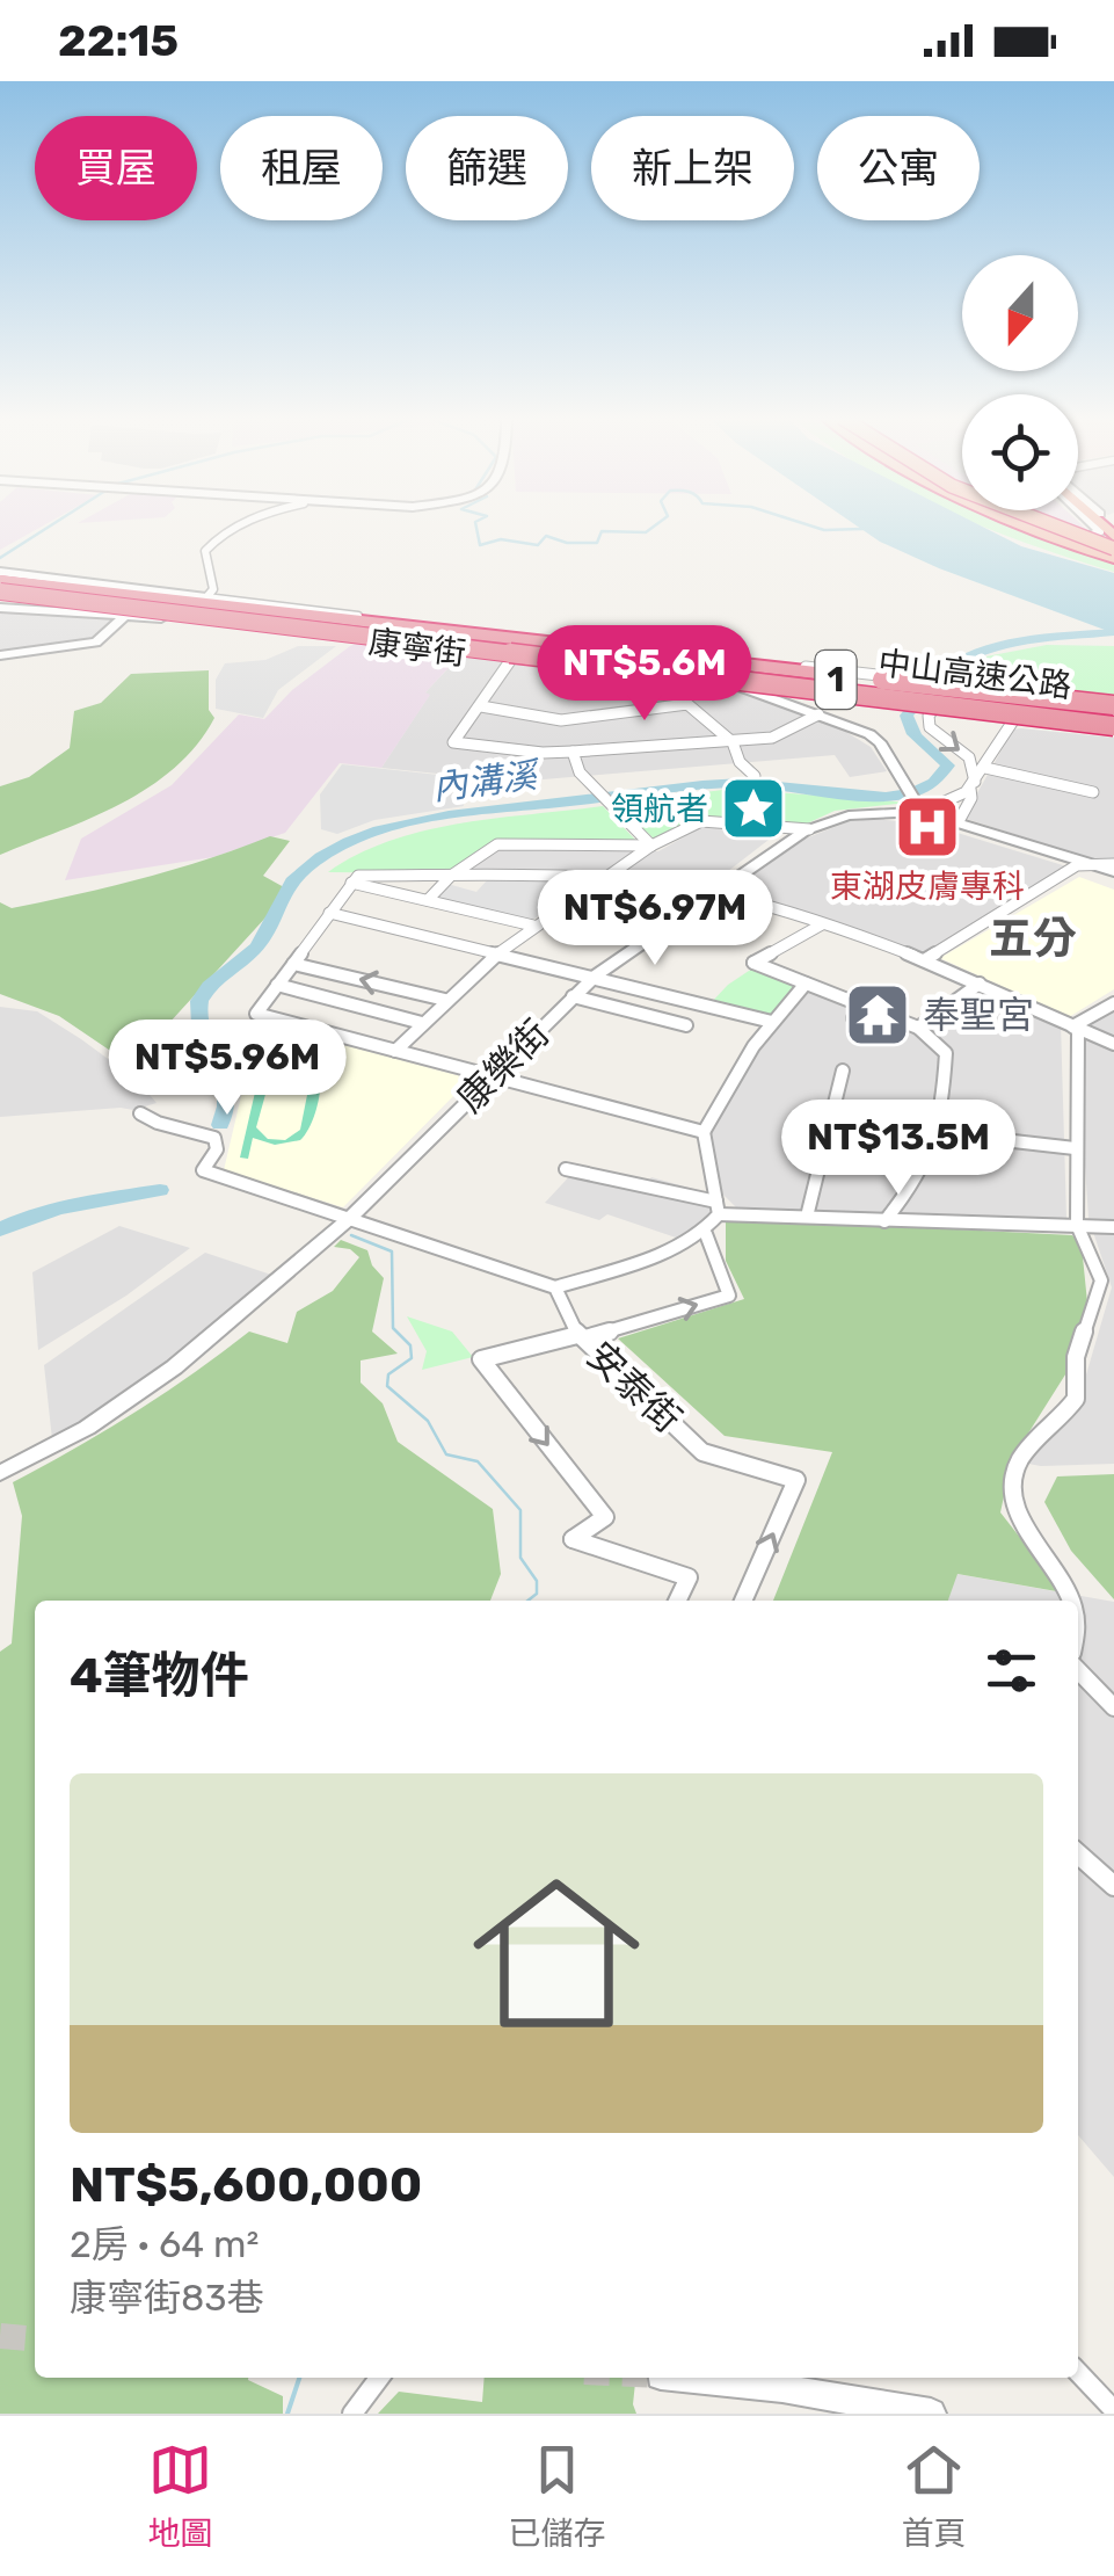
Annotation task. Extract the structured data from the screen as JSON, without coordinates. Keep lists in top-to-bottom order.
{
  "streets": {
    "highway": ["中山高速公路", "1"],
    "street": ["康寧街", "康樂街", "安泰街"]
  },
  "crossings": [
    ["康寧街", "康樂街"],
    ["中山高速公路", "1"]
  ],
  "districts": ["五分"],
  "water": ["內溝溪"],
  "places": {
    "place": ["領航者"],
    "hospital": ["東湖皮膚專科"],
    "temple": ["奉聖宮"]
  },
  "north": "bottom",
  "page": {
    "status": "22:15",
    "chip": [
      "買屋",
      "租屋",
      "篩選",
      "新上架",
      "公寓"
    ],
    "price": [
      "NT$5.6M",
      "NT$6.97M",
      "NT$5.96M",
      "NT$13.5M"
    ],
    "heading": "4筆物件",
    "list": [
      {
        "name": "NT$5,600,000",
        "note": "2房 · 64 m² · 康寧街83巷"
      }
    ],
    "tabs": ["地圖", "已儲存", "首頁"]
  }
}
